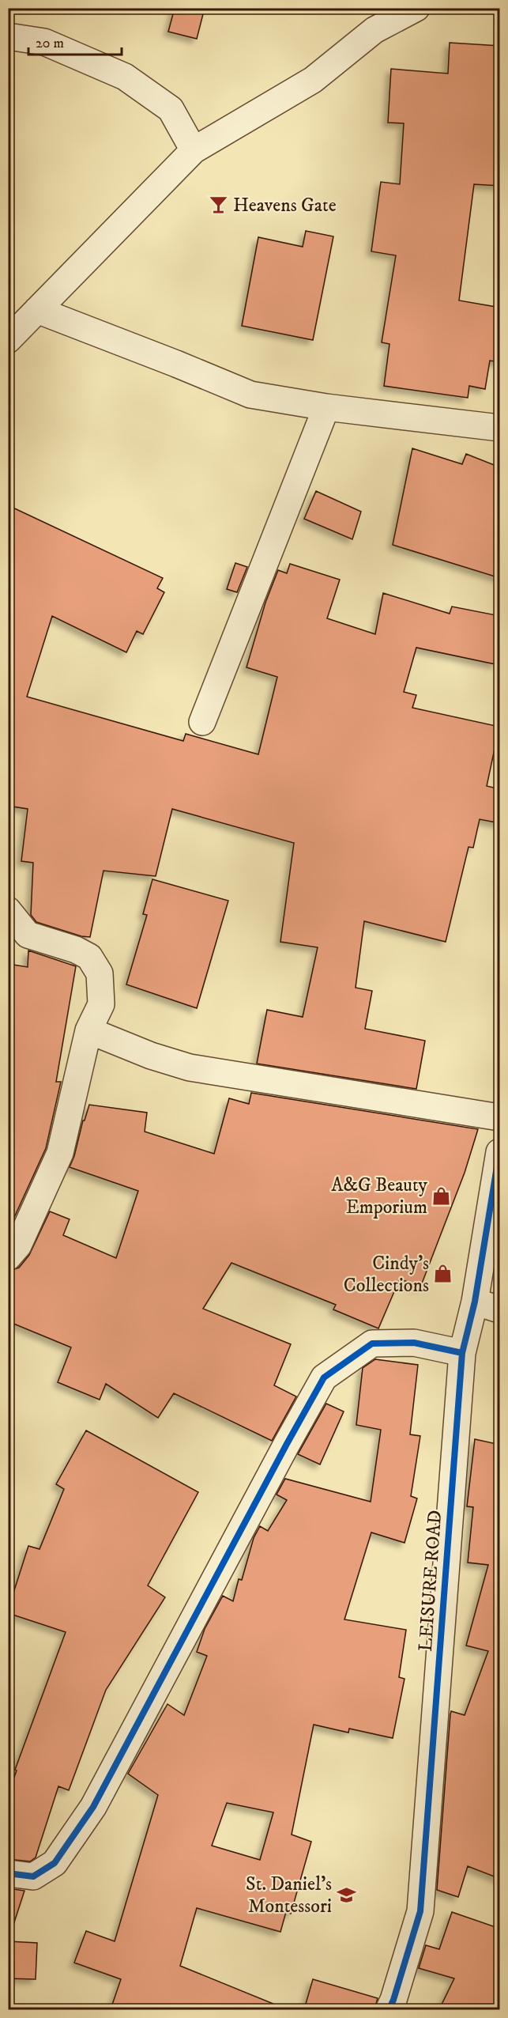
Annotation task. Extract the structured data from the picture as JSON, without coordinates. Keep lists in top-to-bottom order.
{
  "streets": {
    "street": ["LEISURE ROAD"]
  },
  "places": {
    "bar": ["Heavens Gate"],
    "shop": ["A&G Beauty Emporium", "Cindy's Collections"],
    "school or university": ["St. Daniel's Montessori"]
  },
  "scale_bar": "20 m"
}
